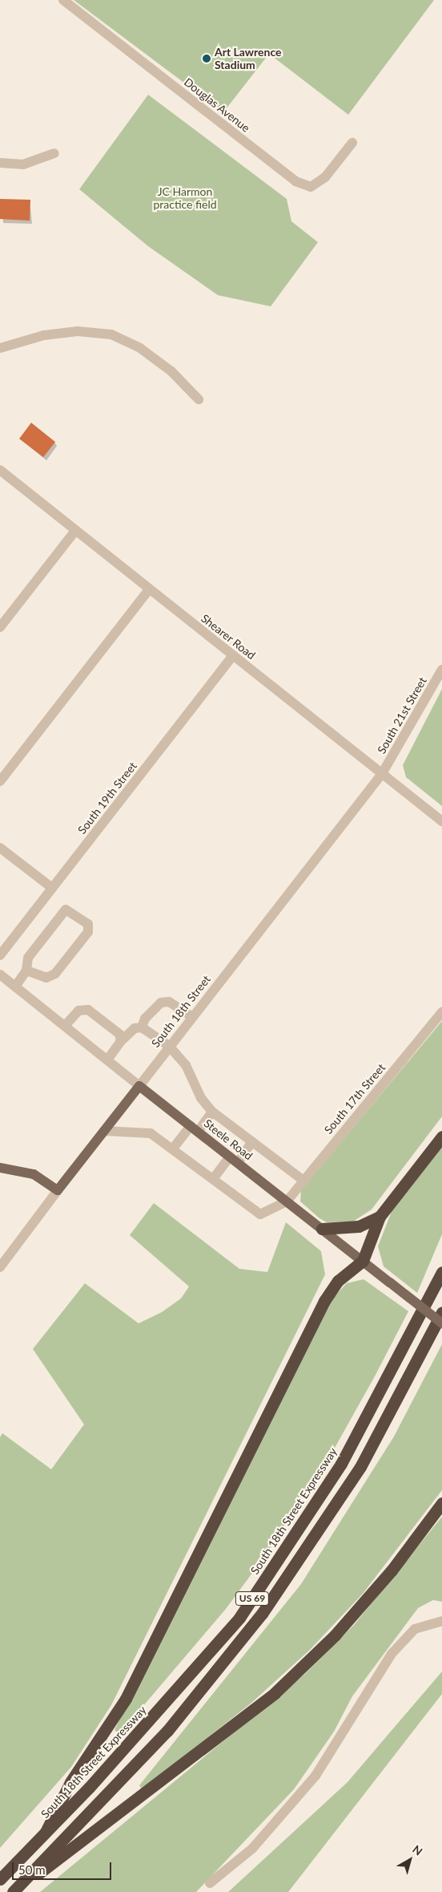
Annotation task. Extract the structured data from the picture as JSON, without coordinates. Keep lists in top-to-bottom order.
{
  "streets": {
    "highway": ["South 18th Street Expressway", "US 69"],
    "main road": ["South 18th Street", "Steele Road"],
    "street": [
      "Douglas Avenue",
      "Shearer Road",
      "South 21st Street",
      "South 19th Street",
      "South 17th Street"
    ]
  },
  "crossings": [
    ["Shearer Road", "South 21st Street"],
    ["Shearer Road", "South 19th Street"],
    ["Shearer Road", "South 18th Street"],
    ["South 21st Street", "South 18th Street"],
    ["South 18th Street", "Steele Road"],
    ["South 17th Street", "Steele Road"]
  ],
  "parks": ["JC Harmon practice field"],
  "places": ["Art Lawrence Stadium"],
  "scale_bar": "50 m",
  "north": "top right"
}
